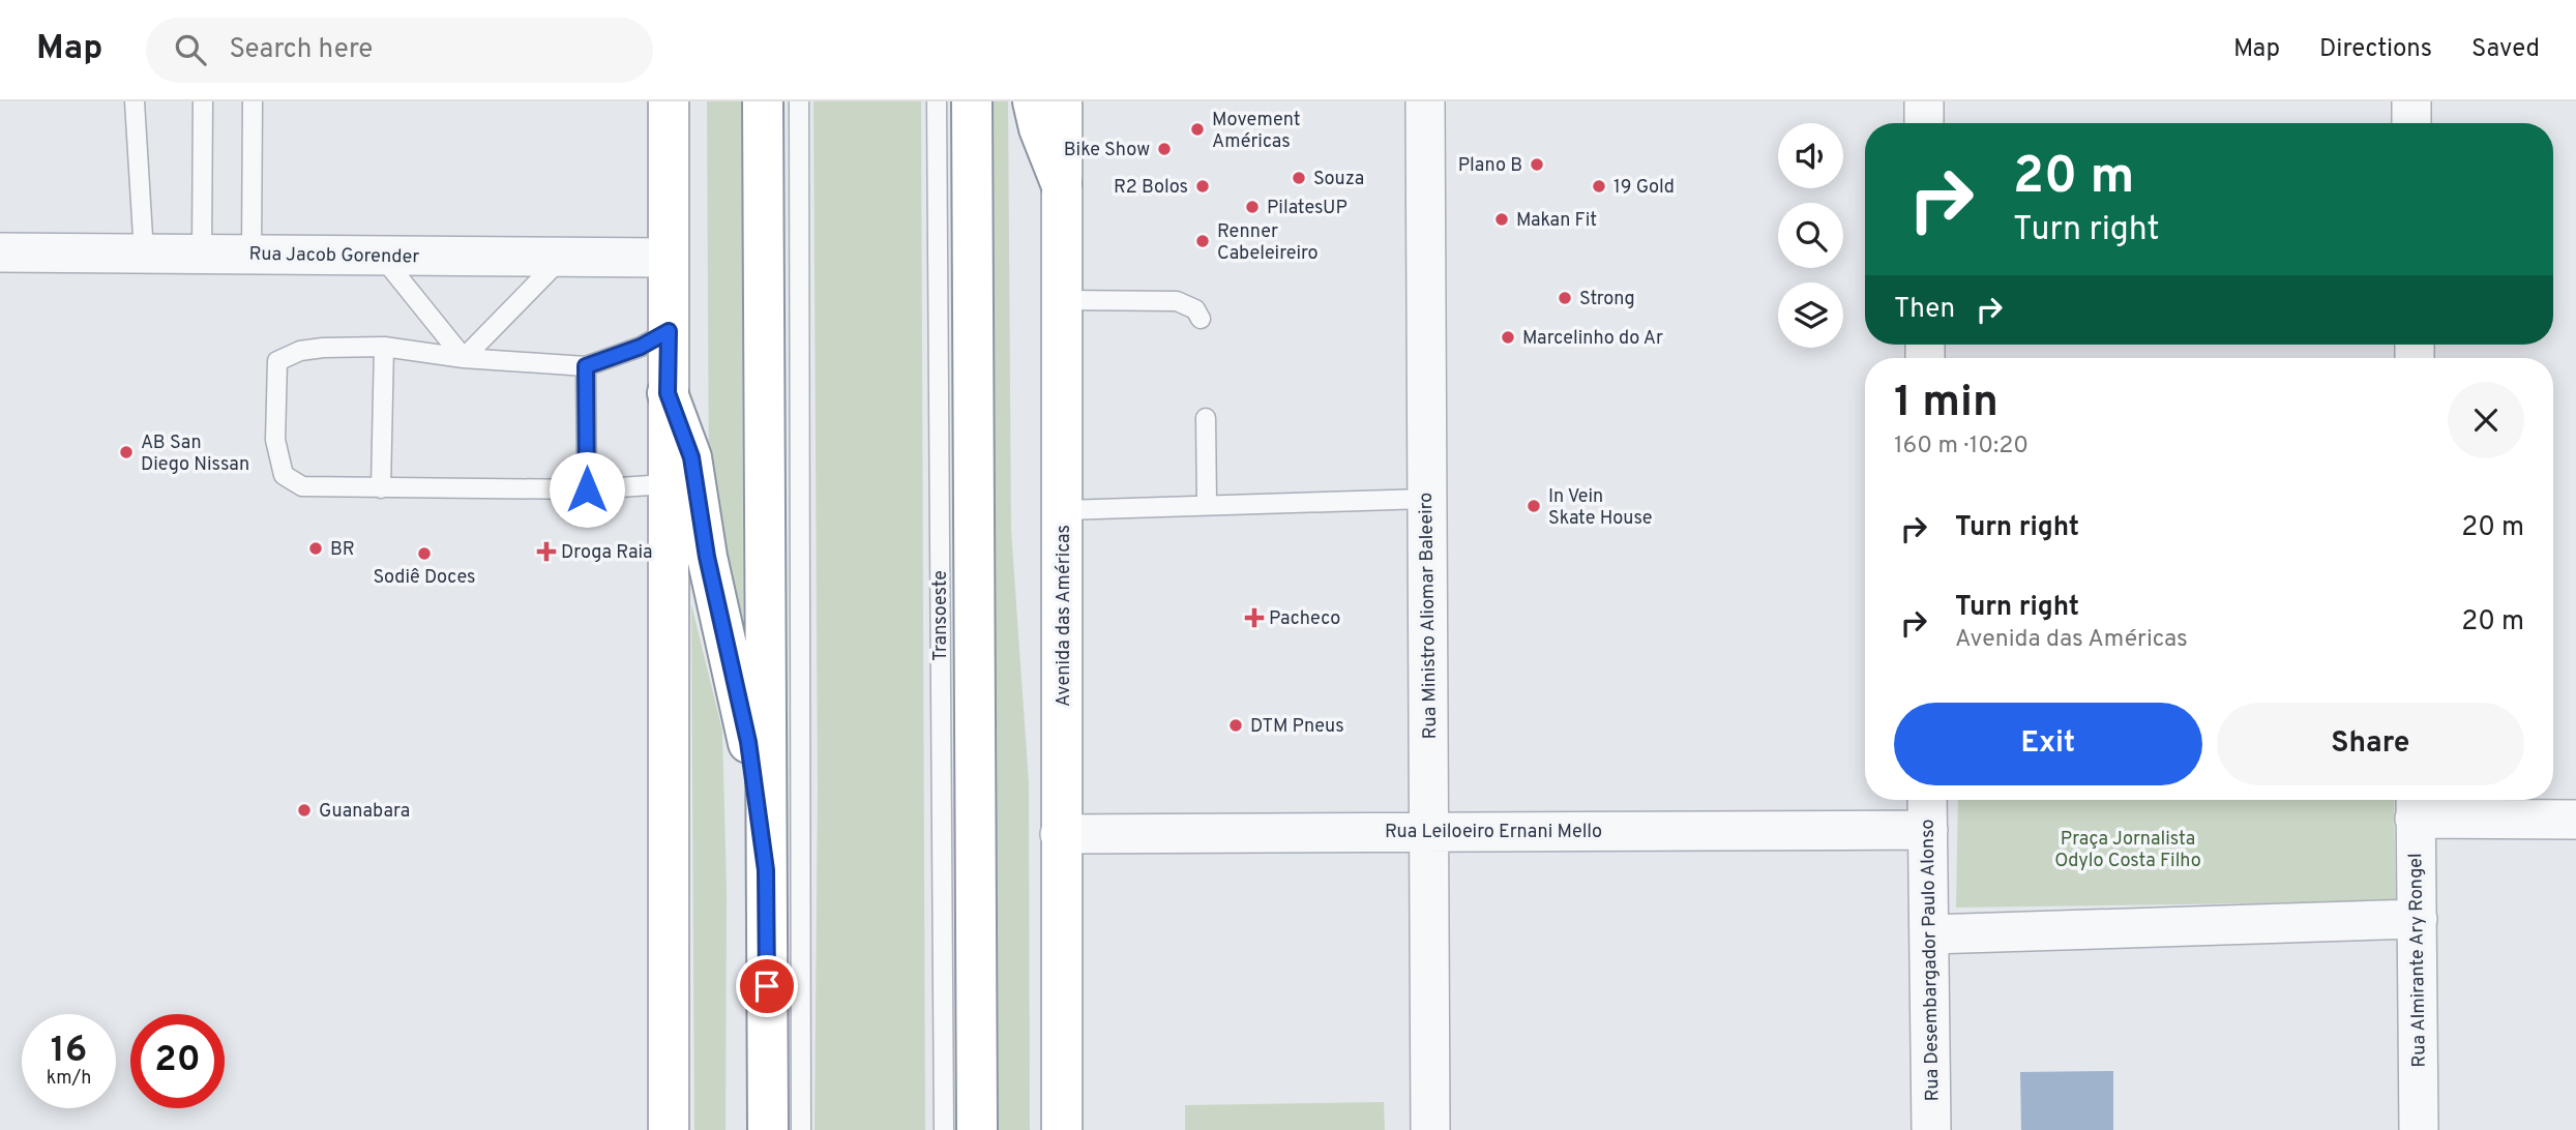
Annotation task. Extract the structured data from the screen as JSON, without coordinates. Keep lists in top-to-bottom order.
{
  "streets": {
    "main road": ["Avenida das Américas"],
    "street": [
      "Rua Jacob Gorender",
      "Rua Ministro Aliomar Baleeiro",
      "Rua Leiloeiro Ernani Mello",
      "Rua Desembargador Paulo Alonso",
      "Rua Almirante Ary Rongel"
    ],
    "lane": ["Transoeste"]
  },
  "crossings": [
    ["Avenida das Américas", "Rua Leiloeiro Ernani Mello"],
    ["Rua Ministro Aliomar Baleeiro", "Rua Leiloeiro Ernani Mello"],
    ["Rua Leiloeiro Ernani Mello", "Rua Desembargador Paulo Alonso"]
  ],
  "parks": ["Praça Jornalista Odylo Costa Filho"],
  "places": {
    "other": [
      "Movement Américas",
      "Bike Show",
      "Plano B",
      "Souza",
      "R2 Bolos",
      "19 Gold",
      "PilatesUP",
      "Makan Fit",
      "Renner Cabeleireiro",
      "Strong",
      "Marcelinho do Ar",
      "AB San Diego Nissan",
      "In Vein Skate House",
      "BR",
      "Sodiê Doces",
      "DTM Pneus",
      "Guanabara"
    ],
    "health": ["Droga Raia", "Pacheco"]
  },
  "page": {
    "header": "Map",
    "search": "Search here",
    "nav": ["Map", "Directions", "Saved"],
    "turn": ["20 m", "Turn right"],
    "then": "Then",
    "heading": ["1 min", "160 m · 10:20"],
    "list": [
      {
        "name": "Turn right",
        "value": "20 m"
      },
      {
        "name": "Turn right",
        "note": "Avenida das Américas",
        "value": "20 m"
      }
    ],
    "buttons": ["Exit", "Share"],
    "speed": "16 km/h",
    "limit": "20"
  }
}
